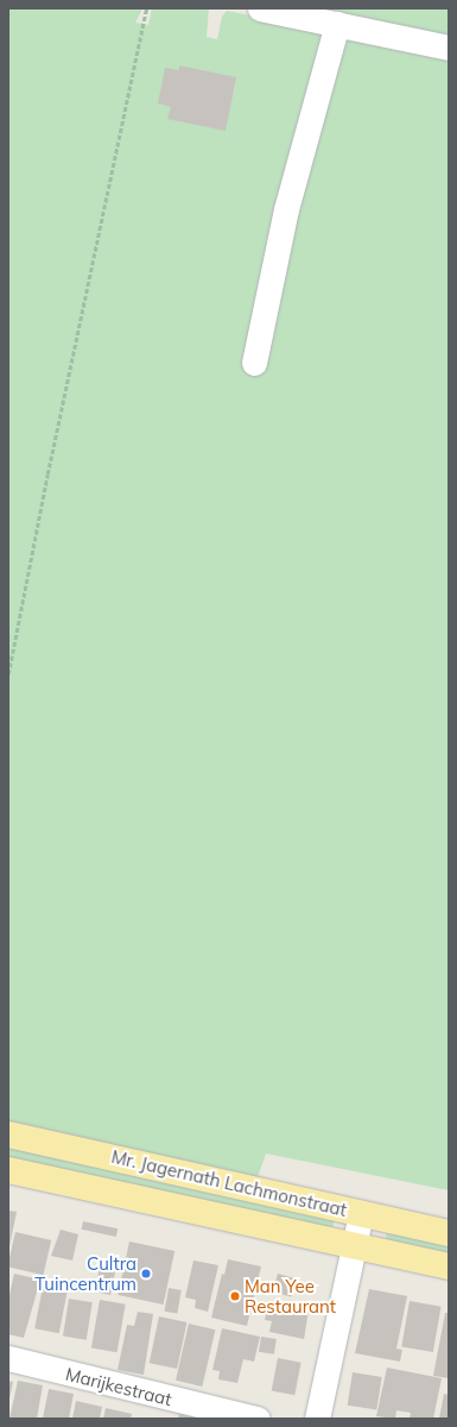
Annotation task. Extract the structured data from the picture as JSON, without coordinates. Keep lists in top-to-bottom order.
{
  "streets": {
    "main road": ["Mr. Jagernath Lachmonstraat"],
    "street": ["Marijkestraat"]
  },
  "places": ["Cultra Tuincentrum", "Man Yee Restaurant"]
}
